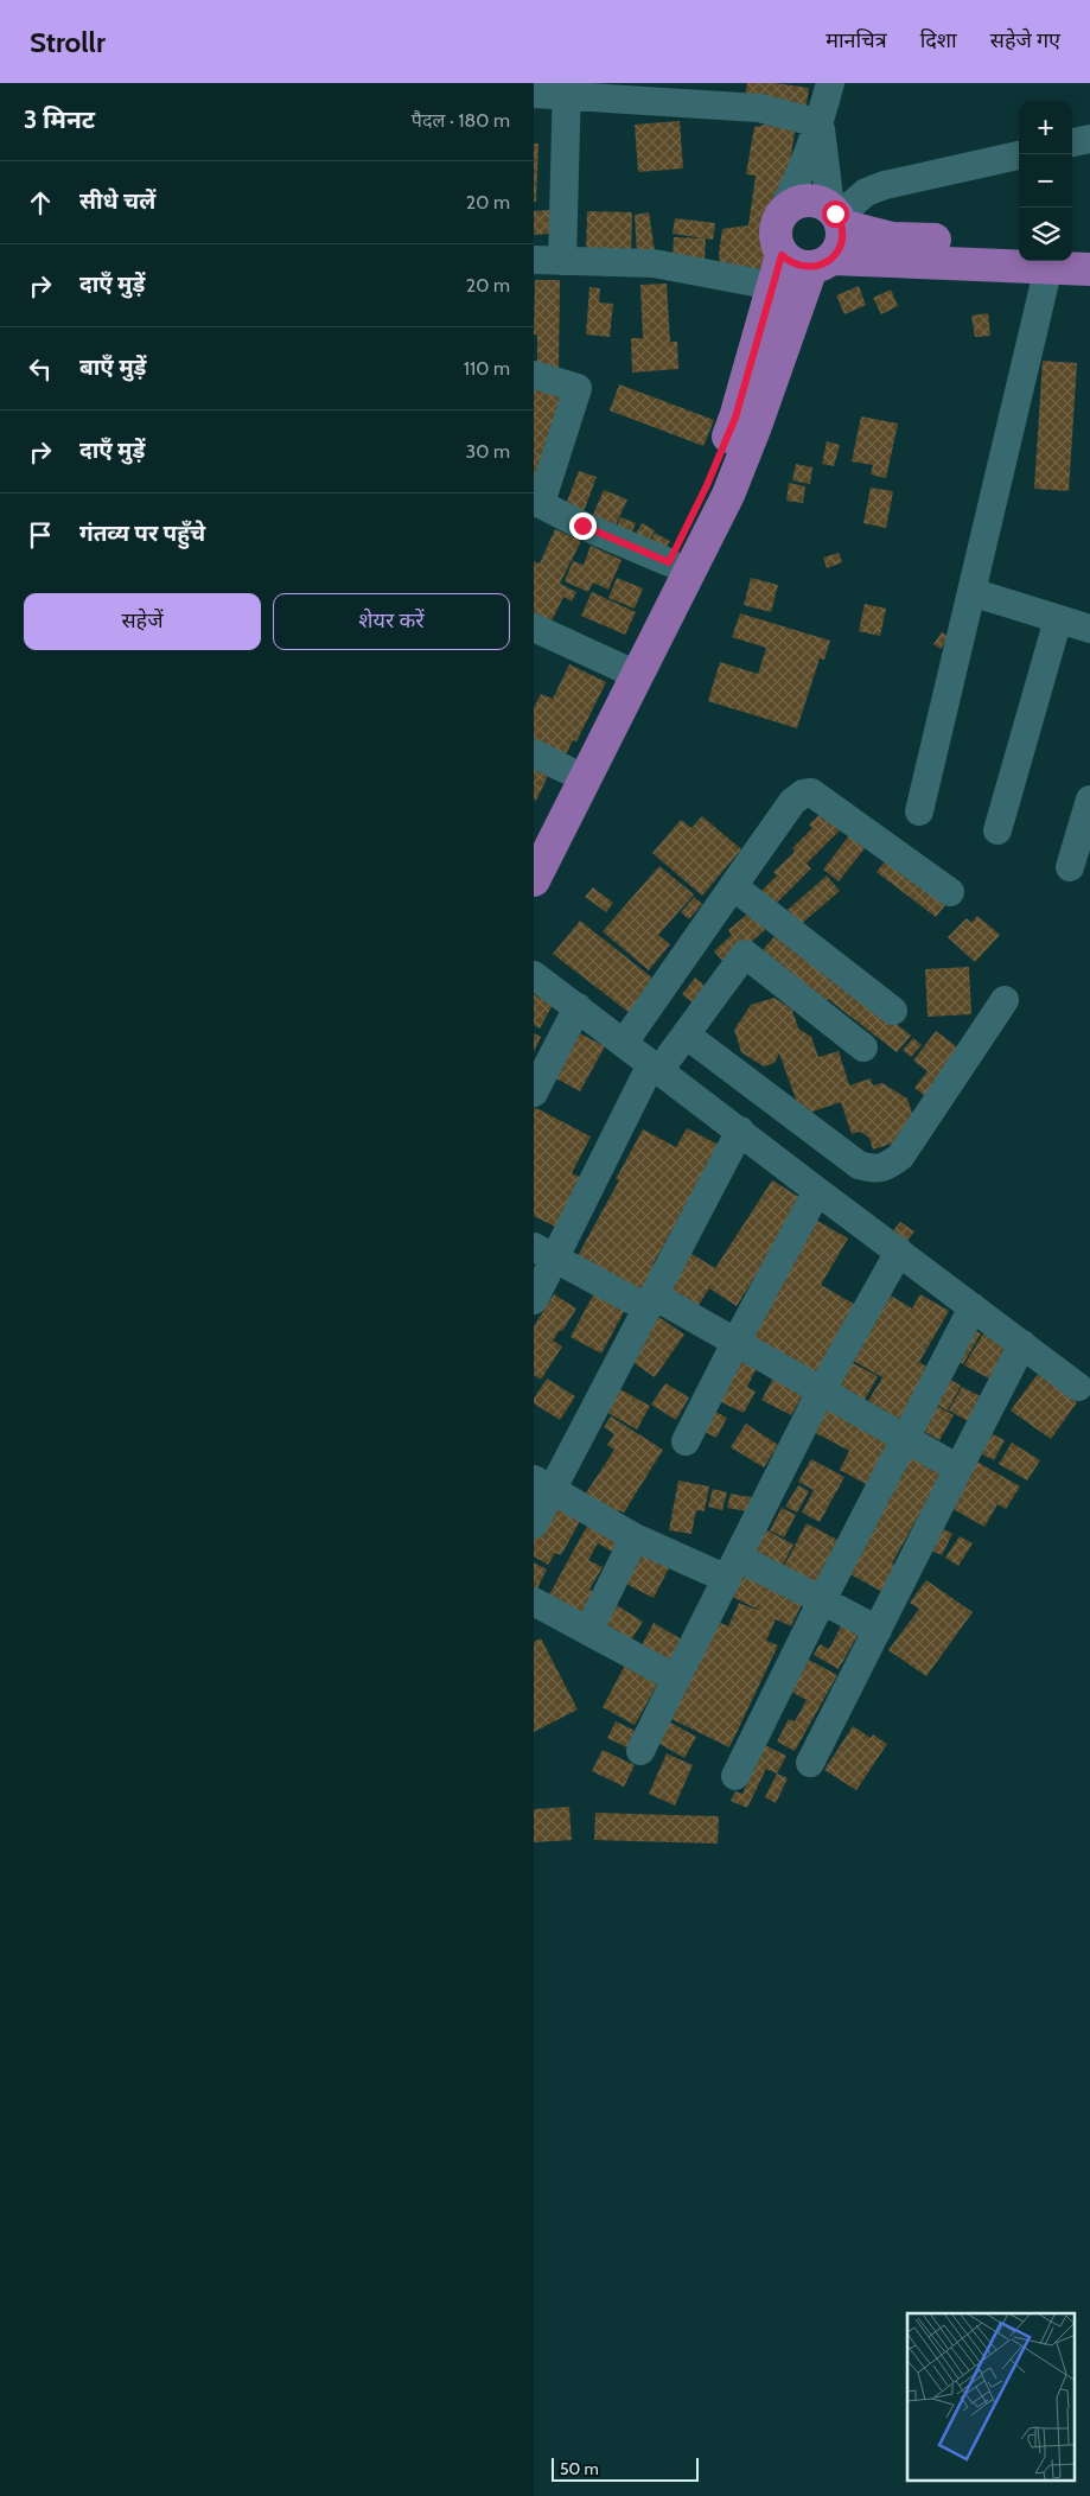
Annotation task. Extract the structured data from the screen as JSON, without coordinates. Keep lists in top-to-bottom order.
{
  "scale_bar": "50 m",
  "page": {
    "header": "Strollr",
    "nav": ["मानचित्र", "दिशा", "सहेजे गए"],
    "heading": ["3 मिनट", "पैदल · 180 m"],
    "map_buttons": ["+", "−"],
    "list": [
      ["सीधे चलें", "20 m"],
      ["दाएँ मुड़ें", "20 m"],
      ["बाएँ मुड़ें", "110 m"],
      ["दाएँ मुड़ें", "30 m"],
      "गंतव्य पर पहुँचे"
    ],
    "buttons": ["सहेजें", "शेयर करें"],
    "scale": "50 m"
  }
}
